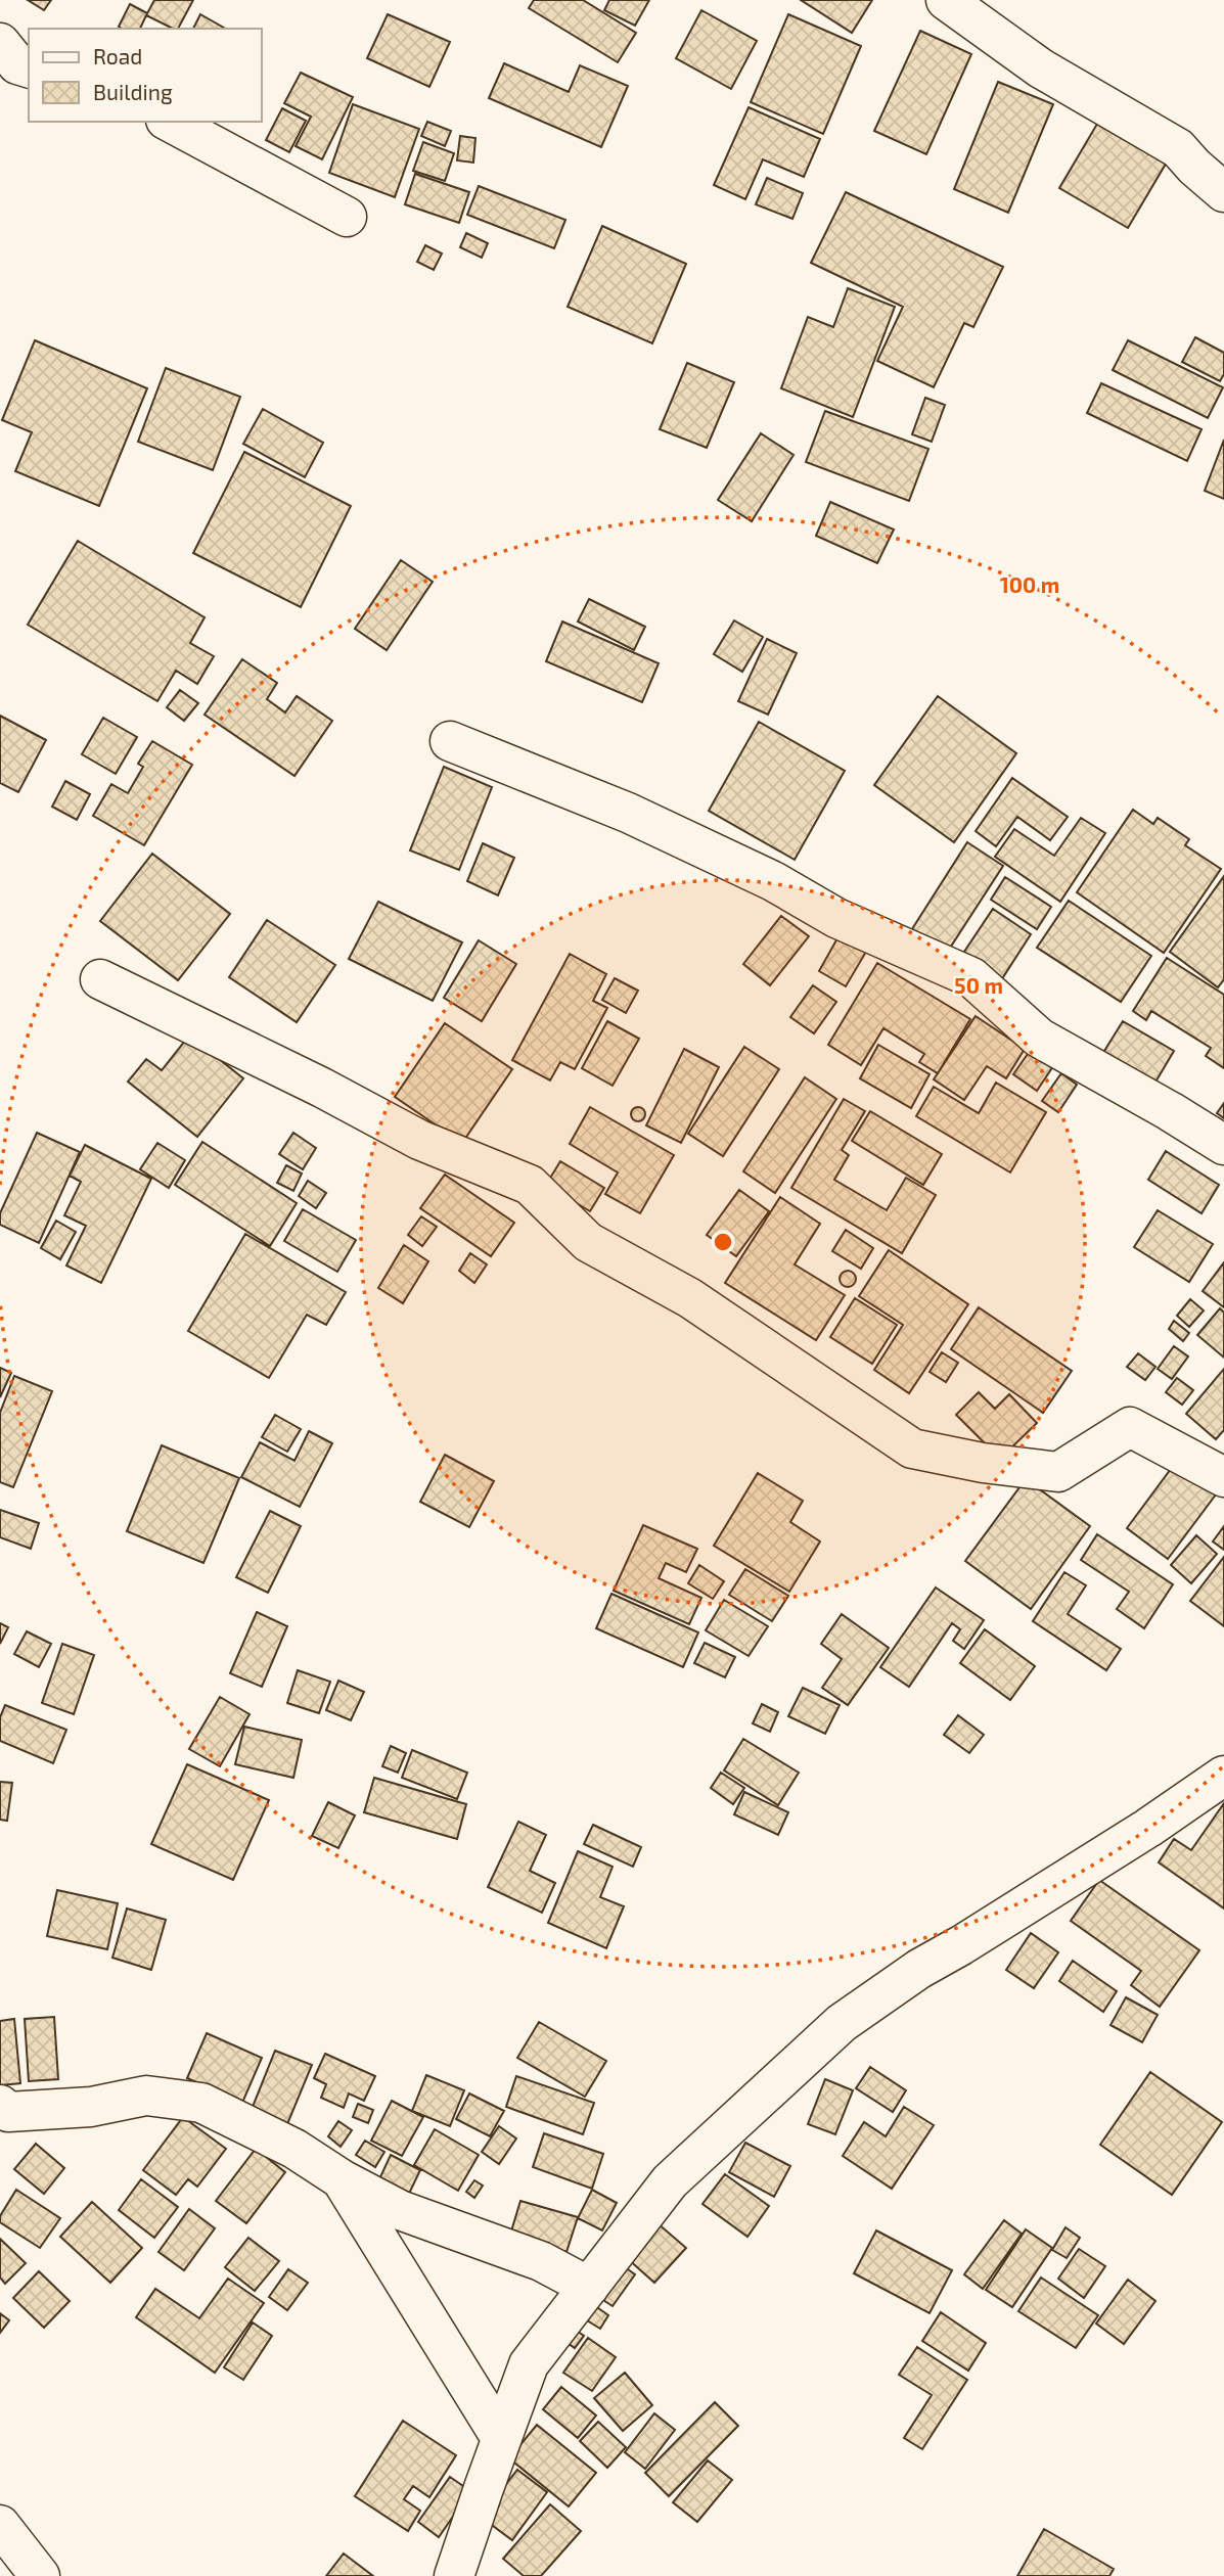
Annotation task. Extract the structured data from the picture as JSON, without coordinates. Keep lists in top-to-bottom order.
{
  "legend": ["Road", "Building"],
  "rings": ["100 m", "50 m"]
}
